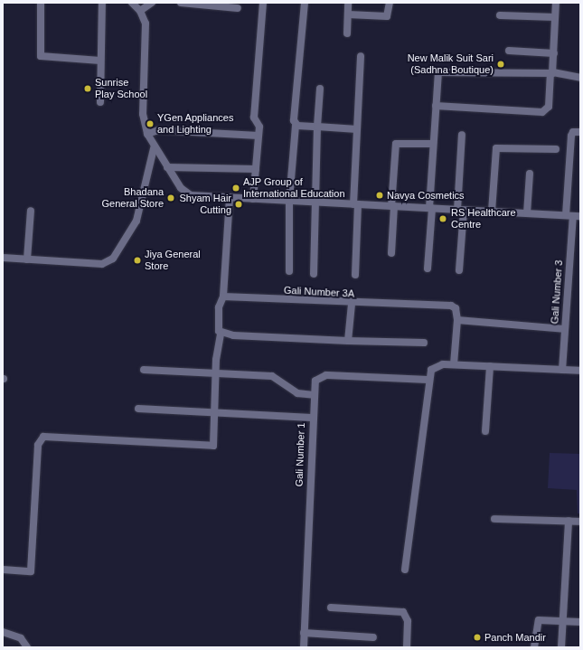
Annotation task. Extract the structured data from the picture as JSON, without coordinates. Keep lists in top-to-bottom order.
{
  "streets": {
    "street": ["Gali Number 3A", "Gali Number 3", "Gali Number 1"]
  },
  "places": [
    "New Malik Suit Sari (Sadhna Boutique)",
    "Sunrise Play School",
    "YGen Appliances and Lighting",
    "AJP Group of International Education",
    "Navya Cosmetics",
    "Bhadana General Store",
    "Shyam Hair Cutting",
    "RS Healthcare Centre",
    "Jiya General Store",
    "Panch Mandir"
  ]
}
